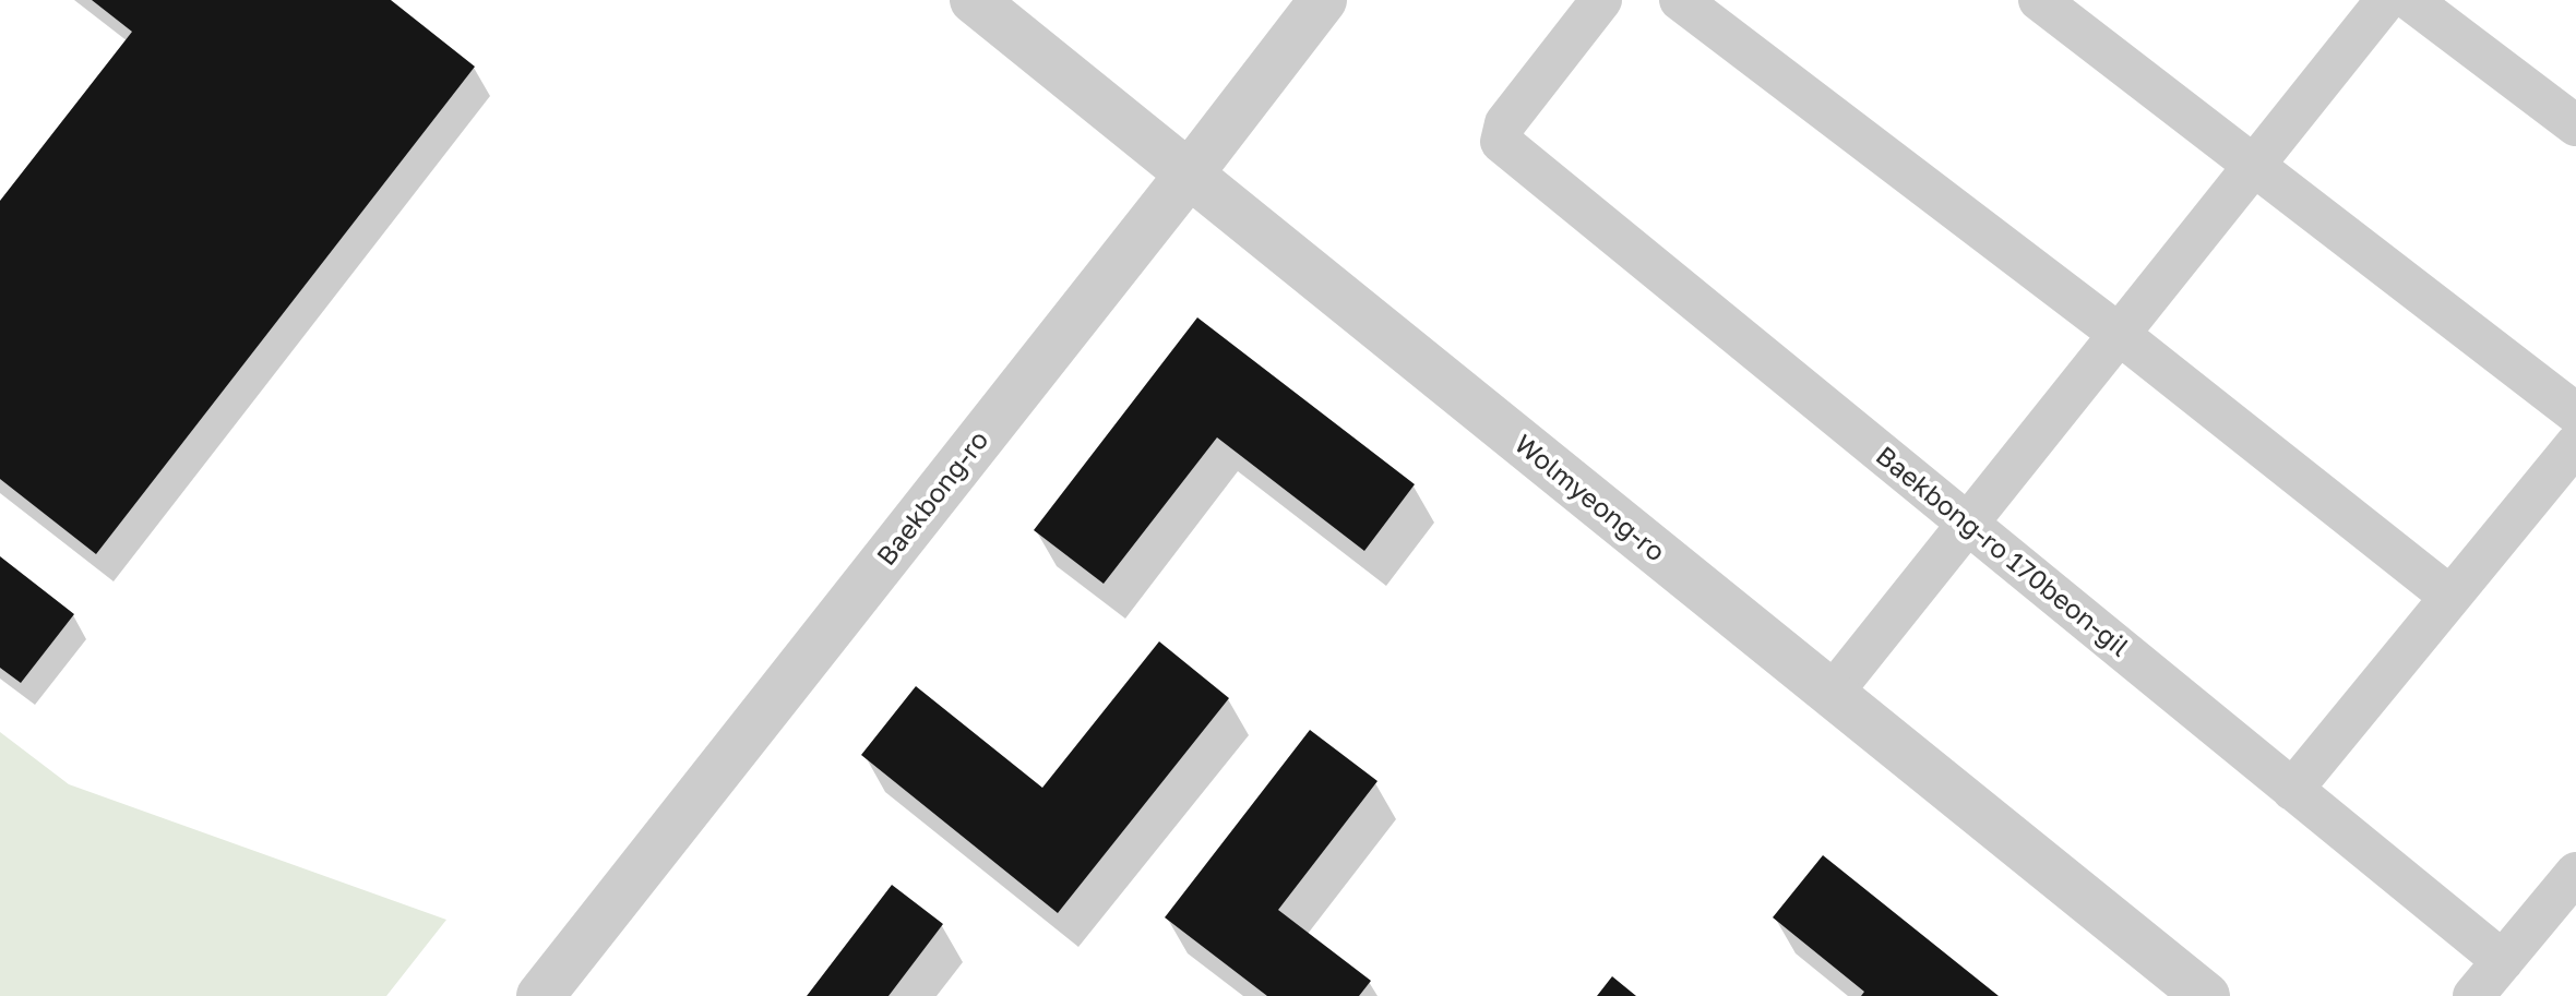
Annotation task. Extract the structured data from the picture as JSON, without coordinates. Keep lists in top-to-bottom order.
{
  "streets": {
    "street": ["Baekbong-ro", "Wolmyeong-ro", "Baekbong-ro 170beon-gil"]
  },
  "crossings": [
    ["Baekbong-ro", "Wolmyeong-ro"]
  ]
}
